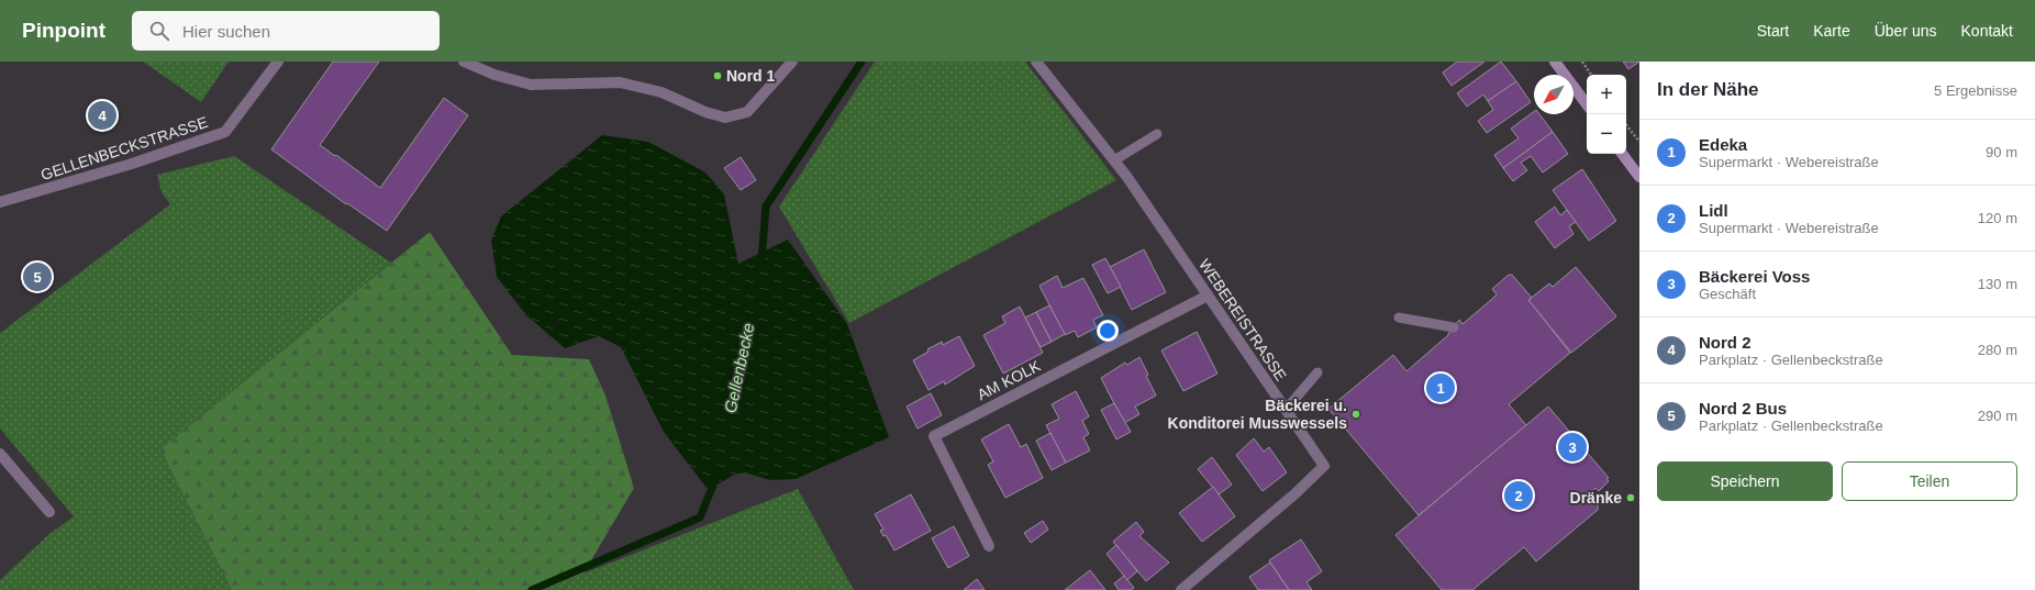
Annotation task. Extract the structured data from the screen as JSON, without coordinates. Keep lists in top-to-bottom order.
{
  "streets": {
    "street": ["GELLENBECKSTRASSE", "WEBEREISTRASSE", "AM KOLK"]
  },
  "crossings": [
    ["WEBEREISTRASSE", "AM KOLK"]
  ],
  "water": ["Gellenbecke"],
  "places": ["Nord 1", "Bäckerei u. Konditorei Musswessels", "Dränke"],
  "north": "bottom left",
  "page": {
    "header": "Pinpoint",
    "search": "Hier suchen",
    "nav": [
      "Start",
      "Karte",
      "Über uns",
      "Kontakt"
    ],
    "heading": ["In der Nähe", "5 Ergebnisse"],
    "map_buttons": ["+", "−"],
    "pins": [
      "4",
      "5",
      "1",
      "3",
      "2"
    ],
    "list": [
      {
        "mark": "1",
        "name": "Edeka",
        "note": "Supermarkt · Webereistraße",
        "value": "90 m"
      },
      {
        "mark": "2",
        "name": "Lidl",
        "note": "Supermarkt · Webereistraße",
        "value": "120 m"
      },
      {
        "mark": "3",
        "name": "Bäckerei Voss",
        "note": "Geschäft",
        "value": "130 m"
      },
      {
        "mark": "4",
        "name": "Nord 2",
        "note": "Parkplatz · Gellenbeckstraße",
        "value": "280 m"
      },
      {
        "mark": "5",
        "name": "Nord 2 Bus",
        "note": "Parkplatz · Gellenbeckstraße",
        "value": "290 m"
      }
    ],
    "buttons": ["Speichern", "Teilen"]
  }
}
